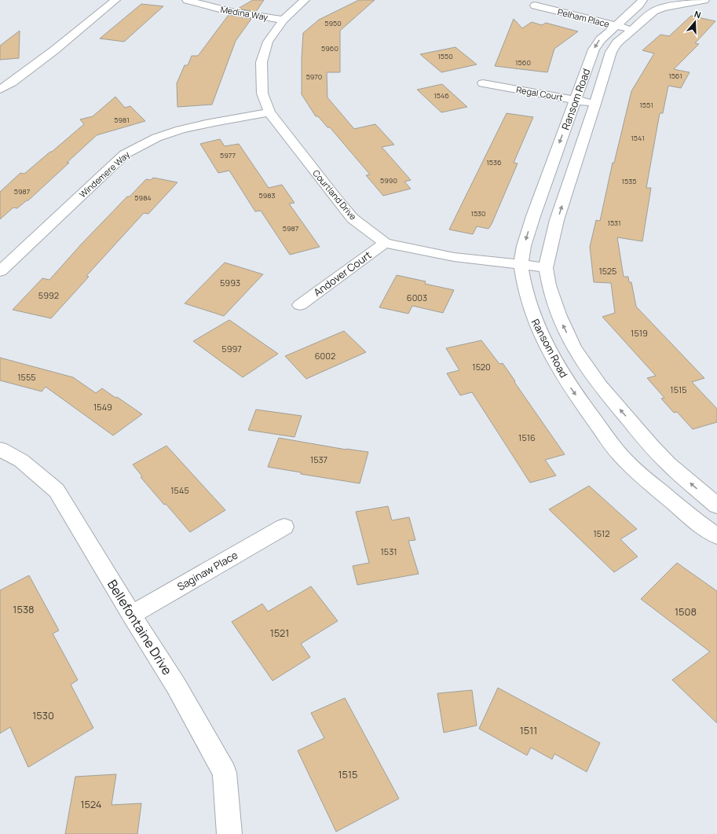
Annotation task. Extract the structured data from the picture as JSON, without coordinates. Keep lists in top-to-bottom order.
{
  "streets": {
    "street": [
      "Medina Way",
      "Pelham Place",
      "Regal Court",
      "Ransom Road",
      "Windemere Way",
      "Courtland Drive",
      "Andover Court",
      "Saginaw Place",
      "Bellefontaine Drive"
    ]
  },
  "crossings": [
    ["Medina Way", "Courtland Drive"],
    ["Pelham Place", "Ransom Road"],
    ["Regal Court", "Ransom Road"],
    ["Ransom Road", "Courtland Drive"],
    ["Windemere Way", "Courtland Drive"],
    ["Courtland Drive", "Andover Court"],
    ["Saginaw Place", "Bellefontaine Drive"]
  ],
  "house_numbers": [
    "5950",
    "5960",
    "1550",
    "1560",
    "1561",
    "5970",
    "1546",
    "1551",
    "5981",
    "1541",
    "5977",
    "1536",
    "5990",
    "1535",
    "5987",
    "5983",
    "5984",
    "1530",
    "1531",
    "5987",
    "1525",
    "5993",
    "5992",
    "6003",
    "1519",
    "5997",
    "6002",
    "1520",
    "1555",
    "1515",
    "1549",
    "1516",
    "1537",
    "1545",
    "1512",
    "1531",
    "1538",
    "1508",
    "1521",
    "1530",
    "1511",
    "1515",
    "1524"
  ],
  "north": "top"
}
